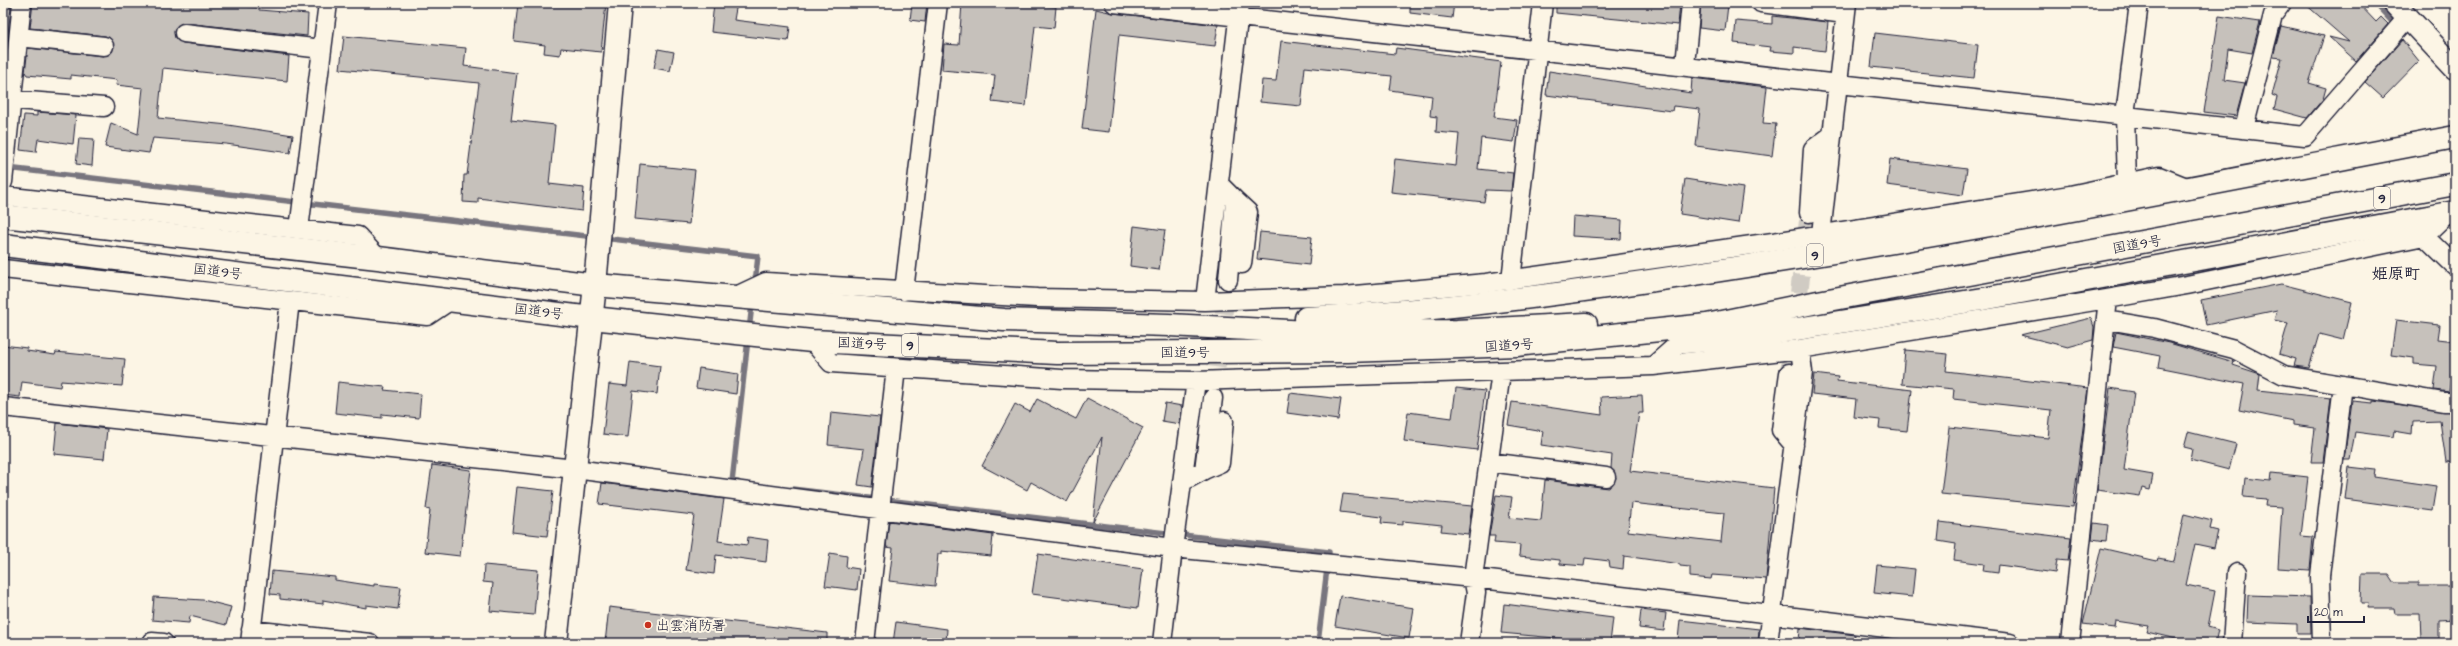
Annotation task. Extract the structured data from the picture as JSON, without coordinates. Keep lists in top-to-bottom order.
{
  "streets": {
    "main road": ["9", "国道9号"]
  },
  "crossings": [
    ["9", "国道9号"]
  ],
  "districts": ["姫原町"],
  "places": ["出雲消防署"],
  "scale_bar": "20 m"
}
